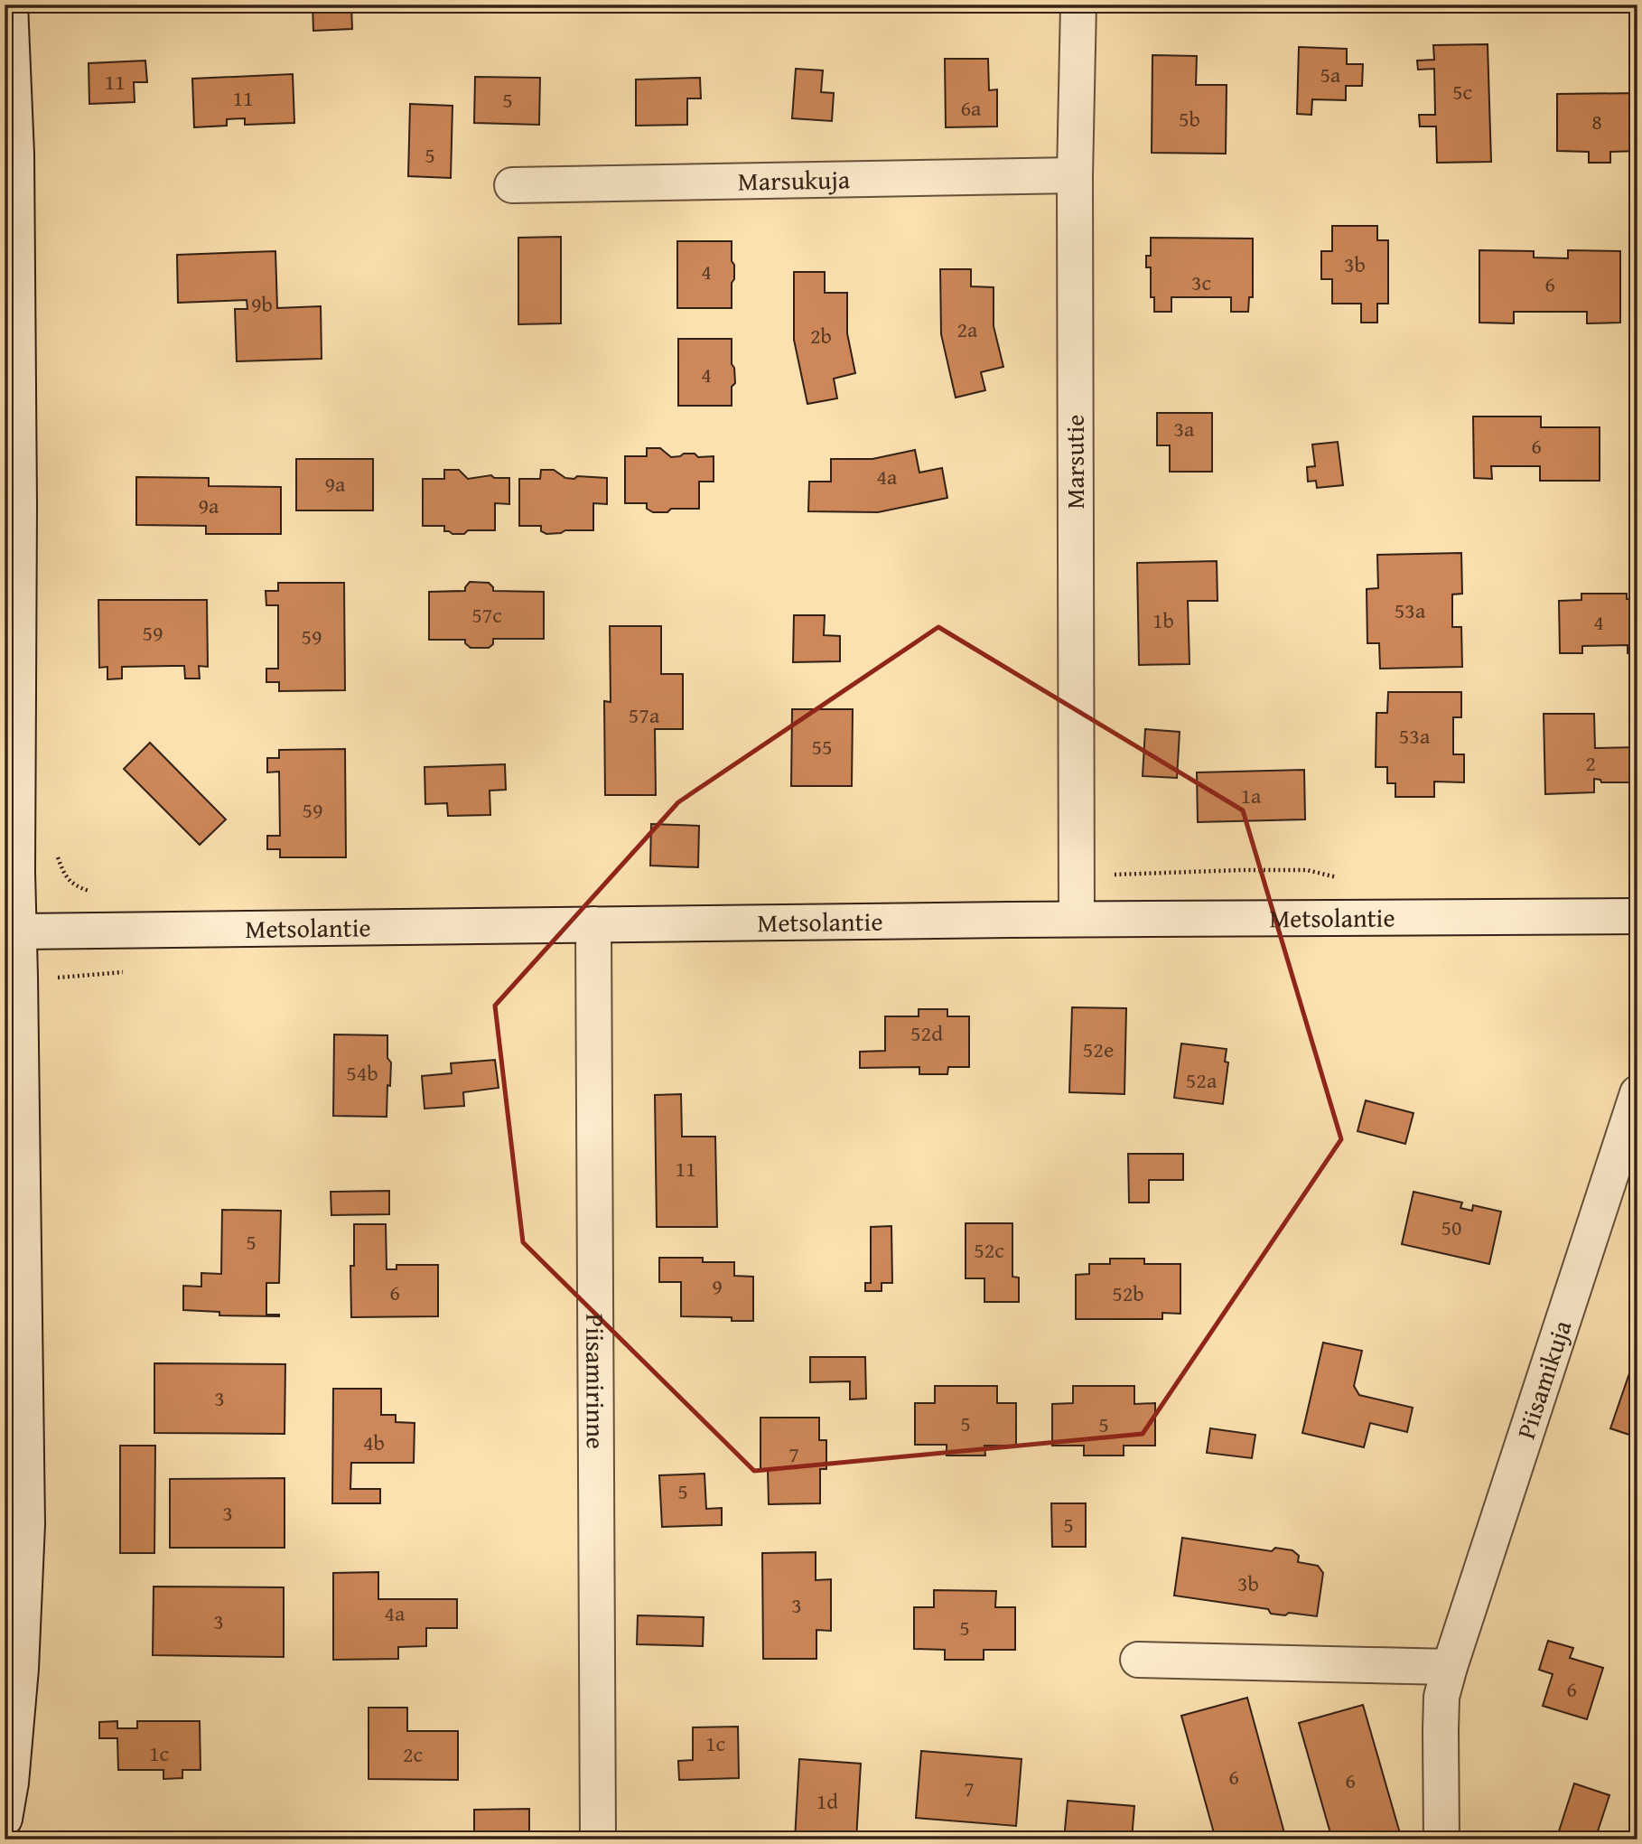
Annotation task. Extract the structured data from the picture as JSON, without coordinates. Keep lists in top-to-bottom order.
{
  "streets": {
    "street": [
      "Marsukuja",
      "Marsutie",
      "Metsolantie",
      "Piisamikuja",
      "Piisamirinne"
    ]
  },
  "crossings": [
    ["Marsukuja", "Marsutie"],
    ["Marsutie", "Metsolantie"],
    ["Metsolantie", "Piisamirinne"]
  ],
  "house_numbers": [
    "5a",
    "11",
    "5c",
    "11",
    "5",
    "6a",
    "5b",
    "8",
    "5",
    "3b",
    "4",
    "3c",
    "6",
    "9b",
    "2a",
    "2b",
    "4",
    "3a",
    "6",
    "4a",
    "9a",
    "9a",
    "53a",
    "57c",
    "1b",
    "4",
    "59",
    "59",
    "57a",
    "53a",
    "55",
    "2",
    "1a",
    "59",
    "52d",
    "52e",
    "54b",
    "52a",
    "11",
    "50",
    "5",
    "52c",
    "9",
    "6",
    "52b",
    "3",
    "5",
    "5",
    "4b",
    "7",
    "5",
    "3",
    "5",
    "3b",
    "3",
    "4a",
    "3",
    "5",
    "6",
    "1c",
    "1c",
    "2c",
    "6",
    "6",
    "7",
    "1d"
  ]
}
